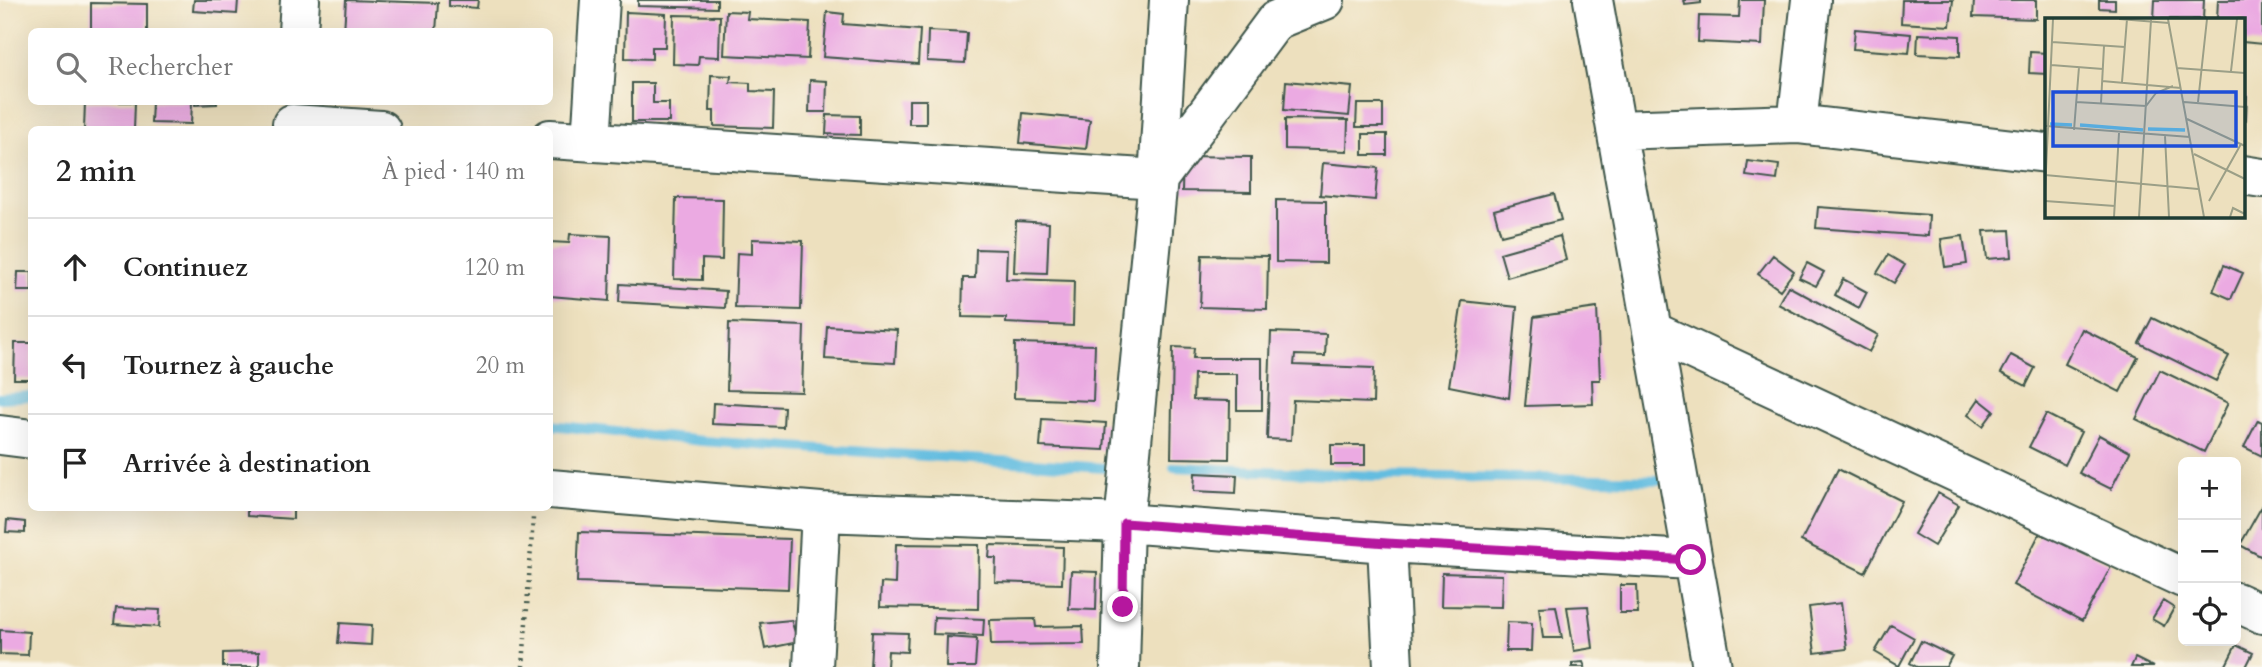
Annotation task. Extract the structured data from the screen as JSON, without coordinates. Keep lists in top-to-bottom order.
{
  "page": {
    "search": "Rechercher",
    "heading": ["2 min", "À pied · 140 m"],
    "list": [
      ["Continuez", "120 m"],
      ["Tournez à gauche", "20 m"],
      "Arrivée à destination"
    ],
    "map_buttons": ["+", "−"]
  }
}
